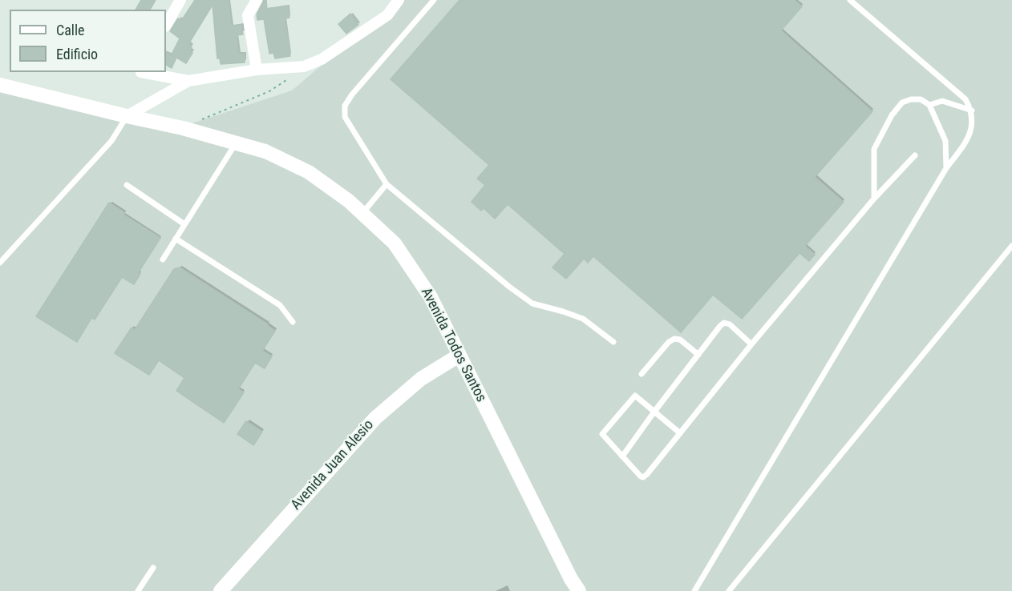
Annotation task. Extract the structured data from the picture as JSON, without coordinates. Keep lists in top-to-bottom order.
{
  "streets": {
    "street": ["Avenida Todos Santos", "Avenida Juan Alesio"]
  },
  "crossings": [
    ["Avenida Todos Santos", "Avenida Juan Alesio"]
  ],
  "legend": ["Calle", "Edificio"]
}
